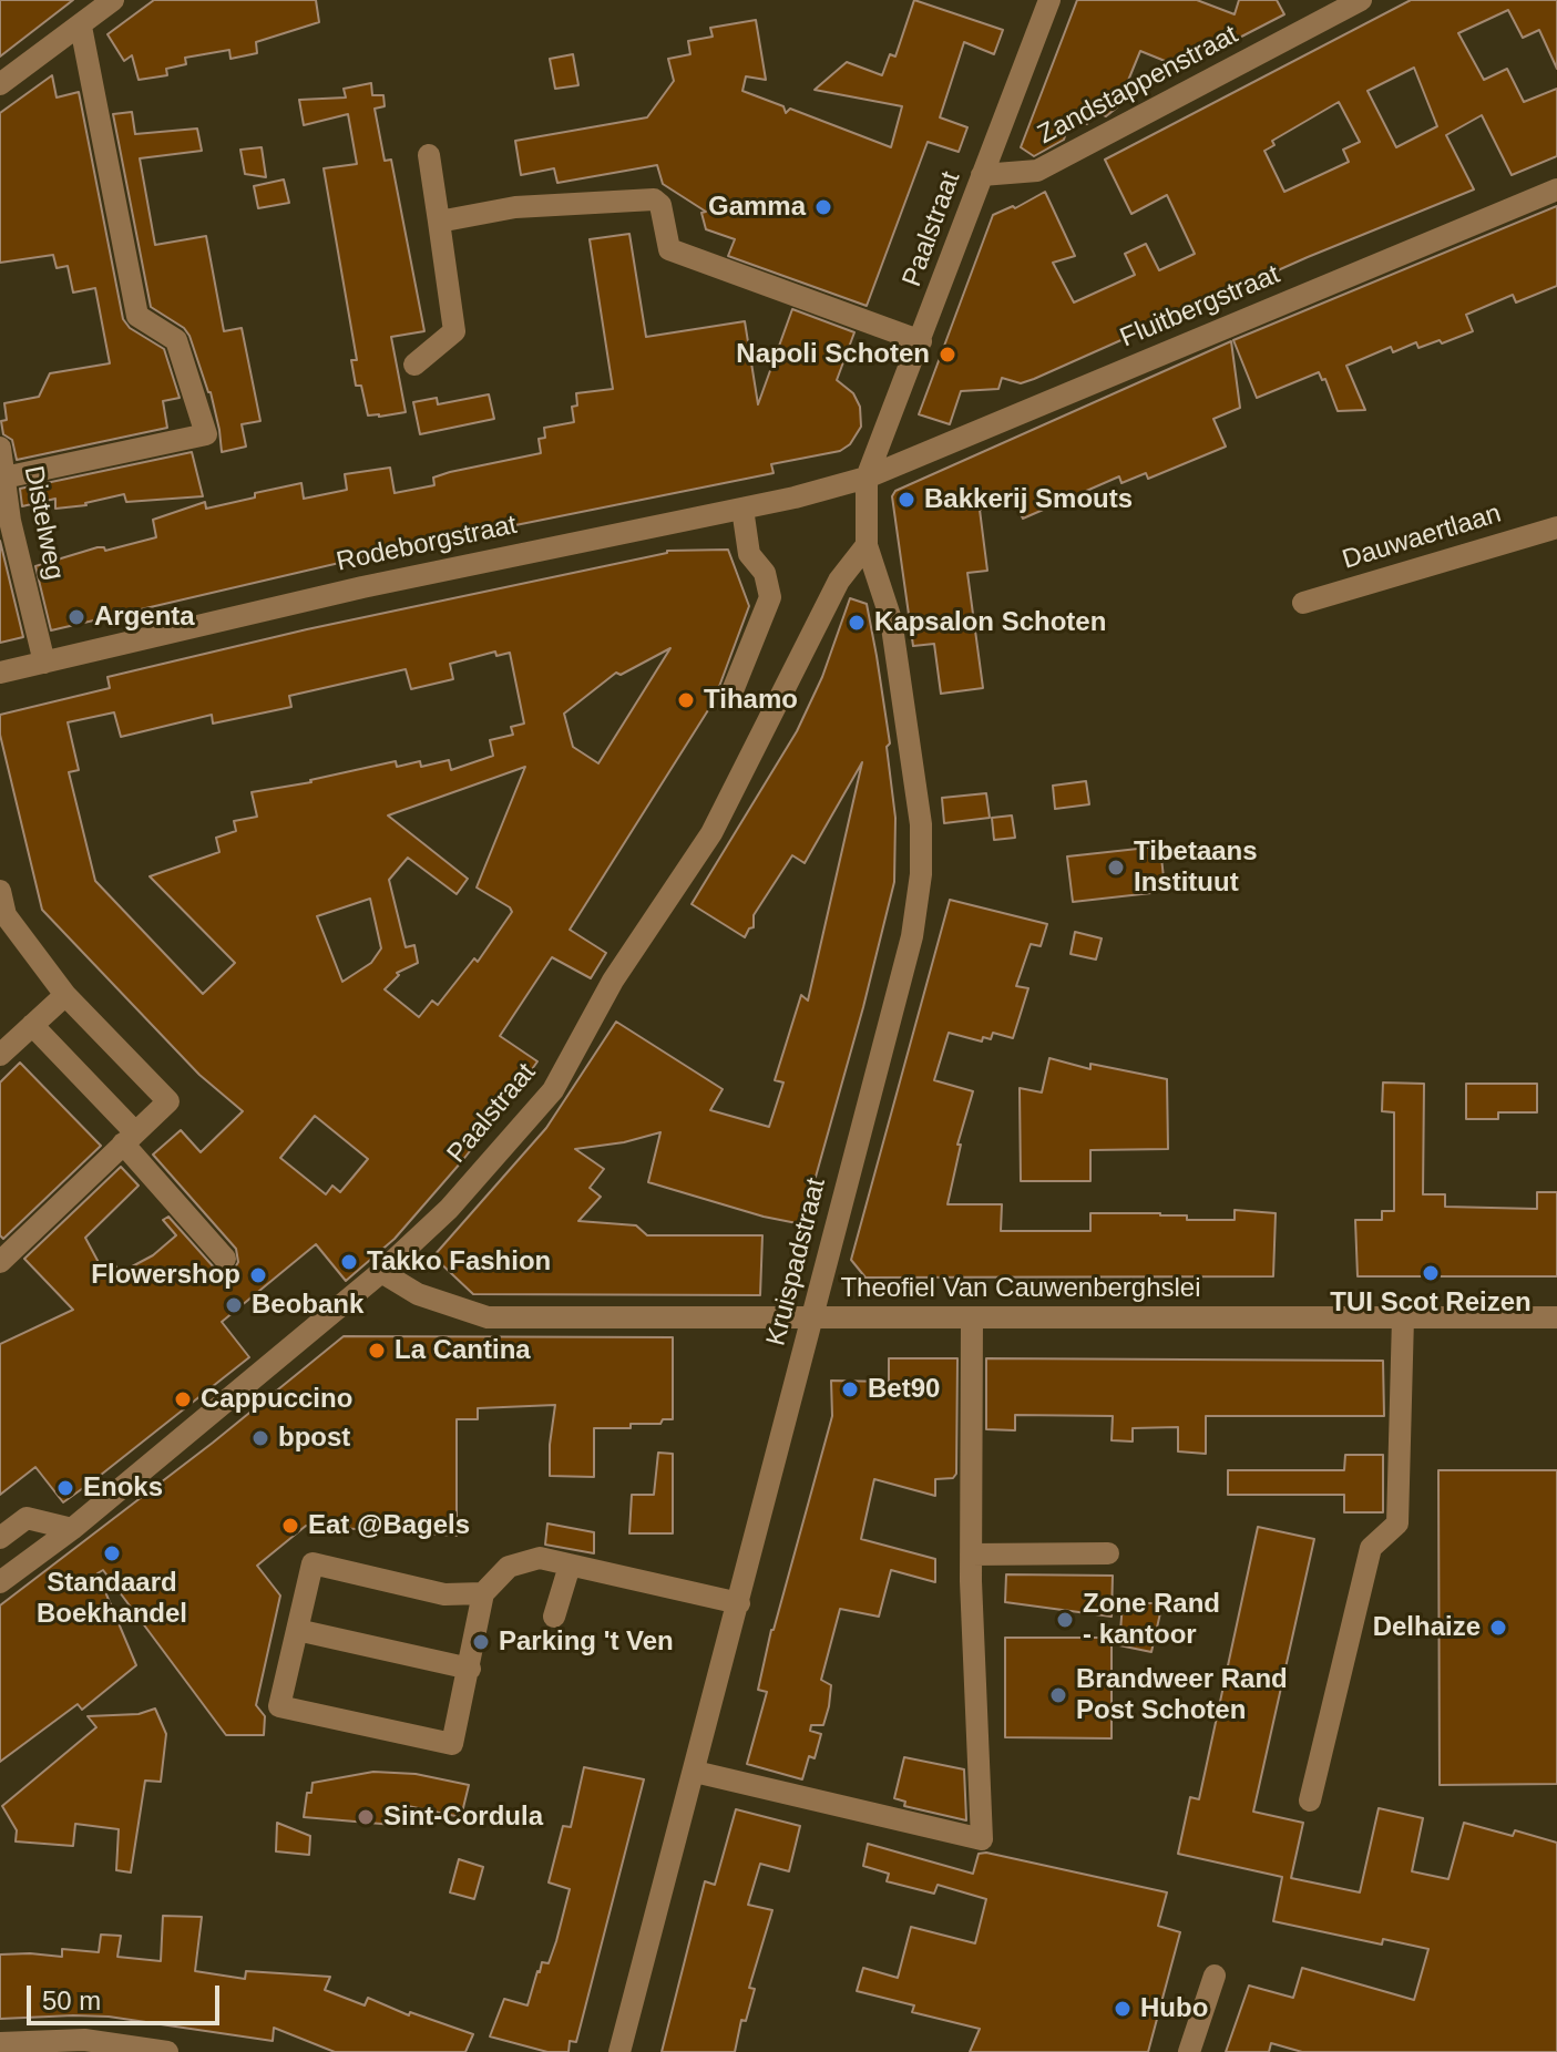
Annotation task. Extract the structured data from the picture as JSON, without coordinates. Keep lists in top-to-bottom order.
{
  "streets": {
    "street": [
      "Zandstappenstraat",
      "Paalstraat",
      "Fluitbergstraat",
      "Distelweg",
      "Dauwaertlaan",
      "Rodeborgstraat",
      "Kruispadstraat",
      "Theofiel Van Cauwenberghslei"
    ]
  },
  "crossings": [
    ["Zandstappenstraat", "Paalstraat"],
    ["Paalstraat", "Fluitbergstraat"],
    ["Paalstraat", "Rodeborgstraat"],
    ["Paalstraat", "Kruispadstraat"],
    ["Paalstraat", "Theofiel Van Cauwenberghslei"],
    ["Fluitbergstraat", "Rodeborgstraat"],
    ["Fluitbergstraat", "Kruispadstraat"],
    ["Distelweg", "Rodeborgstraat"],
    ["Rodeborgstraat", "Kruispadstraat"],
    ["Kruispadstraat", "Theofiel Van Cauwenberghslei"]
  ],
  "places": [
    "Gamma",
    "Napoli Schoten",
    "Bakkerij Smouts",
    "Argenta",
    "Kapsalon Schoten",
    "Tihamo",
    "Tibetaans Instituut",
    "Takko Fashion",
    "TUI Scot Reizen",
    "Flowershop",
    "Beobank",
    "La Cantina",
    "Bet90",
    "Cappuccino",
    "bpost",
    "Enoks",
    "Eat @Bagels",
    "Standaard Boekhandel",
    "Zone Rand - kantoor",
    "Delhaize",
    "Parking 't Ven",
    "Brandweer Rand Post Schoten",
    "Sint-Cordula",
    "Hubo"
  ],
  "scale_bar": "50 m"
}
